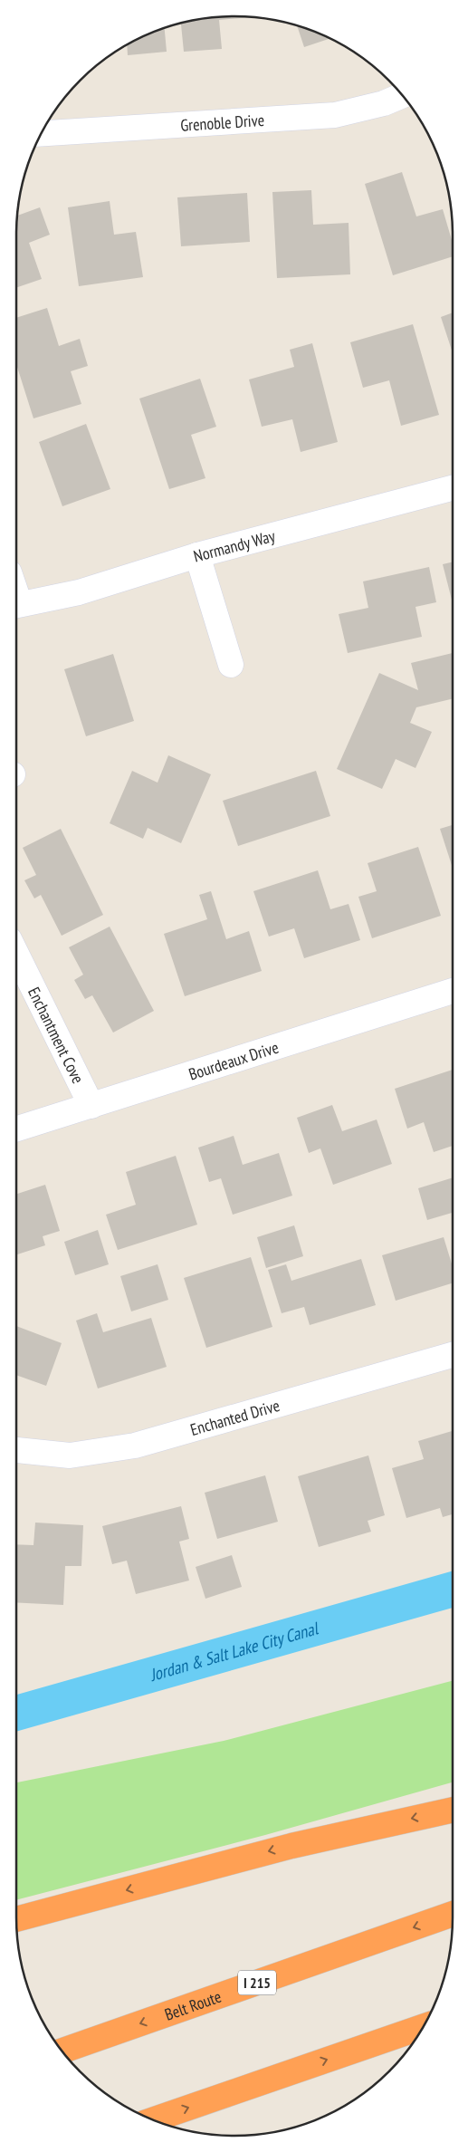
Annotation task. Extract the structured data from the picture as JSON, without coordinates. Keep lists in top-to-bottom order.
{
  "streets": {
    "highway": ["I 215", "Belt Route"],
    "street": [
      "Grenoble Drive",
      "Normandy Way",
      "Enchantment Cove",
      "Bourdeaux Drive",
      "Enchanted Drive"
    ]
  },
  "crossings": [
    ["Enchantment Cove", "Bourdeaux Drive"]
  ],
  "water": ["Jordan & Salt Lake City Canal"]
}
